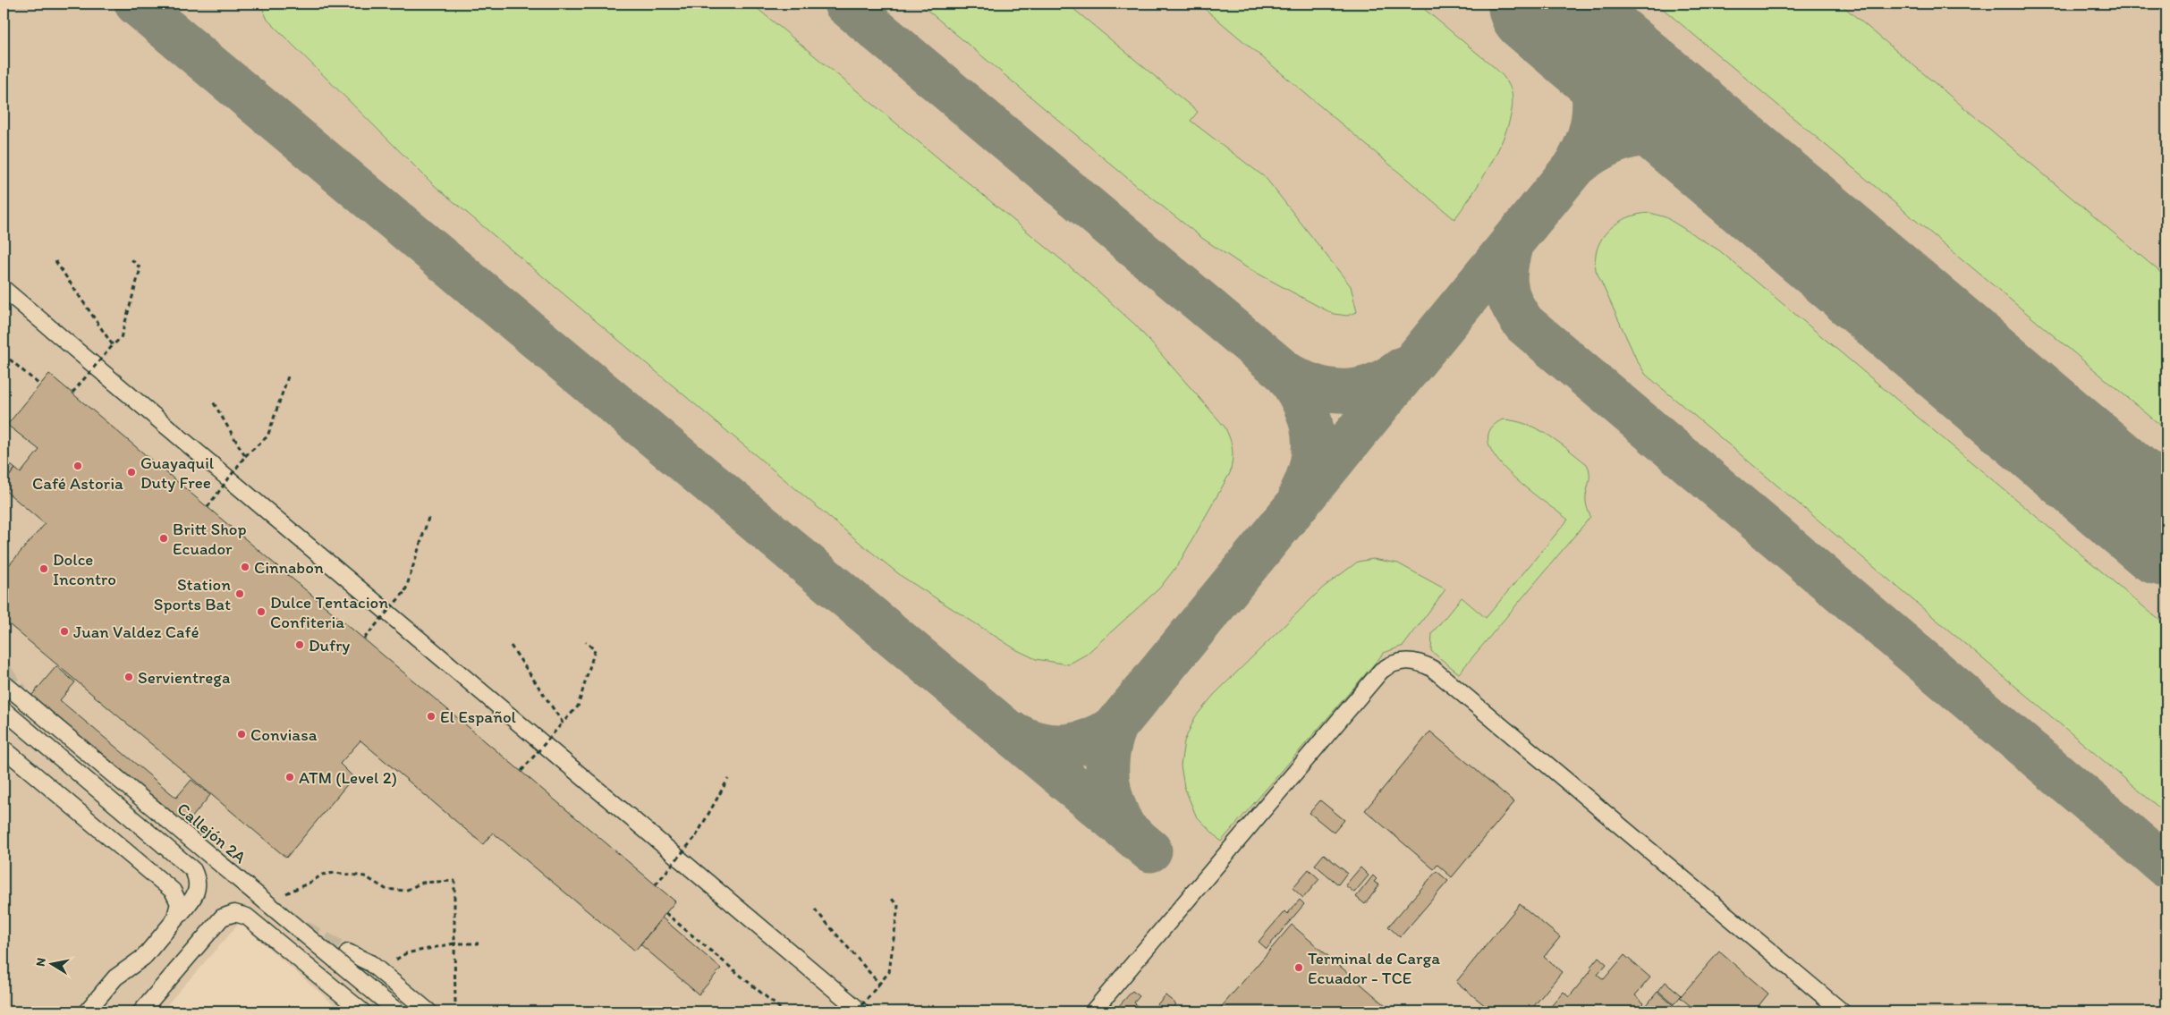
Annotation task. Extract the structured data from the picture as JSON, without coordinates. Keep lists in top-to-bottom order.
{
  "streets": {
    "street": ["Callejón 2A"]
  },
  "places": [
    "Café Astoria",
    "Guayaquil Duty Free",
    "Britt Shop Ecuador",
    "Cinnabon",
    "Dolce Incontro",
    "Station Sports Bat",
    "Dulce Tentacion Confiteria",
    "Juan Valdez Café",
    "Dufry",
    "Servientrega",
    "El Español",
    "Conviasa",
    "ATM (Level 2)",
    "Terminal de Carga Ecuador - TCE"
  ],
  "north": "left"
}
